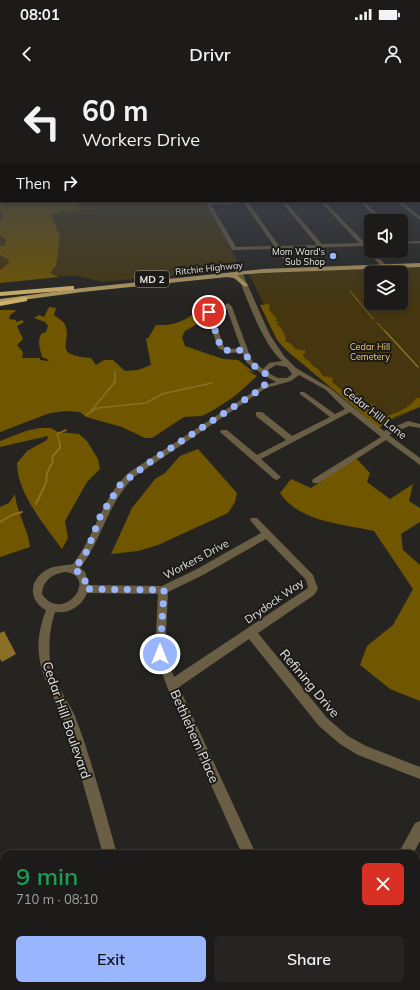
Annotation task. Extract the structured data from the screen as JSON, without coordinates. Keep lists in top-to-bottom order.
{
  "streets": {
    "main road": ["Ritchie Highway", "MD 2"],
    "street": [
      "Cedar Hill Lane",
      "Workers Drive",
      "Drydock Way",
      "Refining Drive",
      "Cedar Hill Boulevard",
      "Bethlehem Place"
    ]
  },
  "crossings": [
    ["Workers Drive", "Drydock Way"],
    ["Workers Drive", "Cedar Hill Boulevard"],
    ["Workers Drive", "Bethlehem Place"],
    ["Drydock Way", "Refining Drive"],
    ["Drydock Way", "Bethlehem Place"]
  ],
  "parks": ["Cedar Hill Cemetery"],
  "places": ["Mom Ward's Sub Shop"],
  "page": {
    "status": "08:01",
    "header": "Drivr",
    "turn": ["60 m", "Workers Drive"],
    "then": "Then",
    "heading": ["9 min", "710 m · 08:10"],
    "buttons": ["Exit", "Share"]
  }
}
